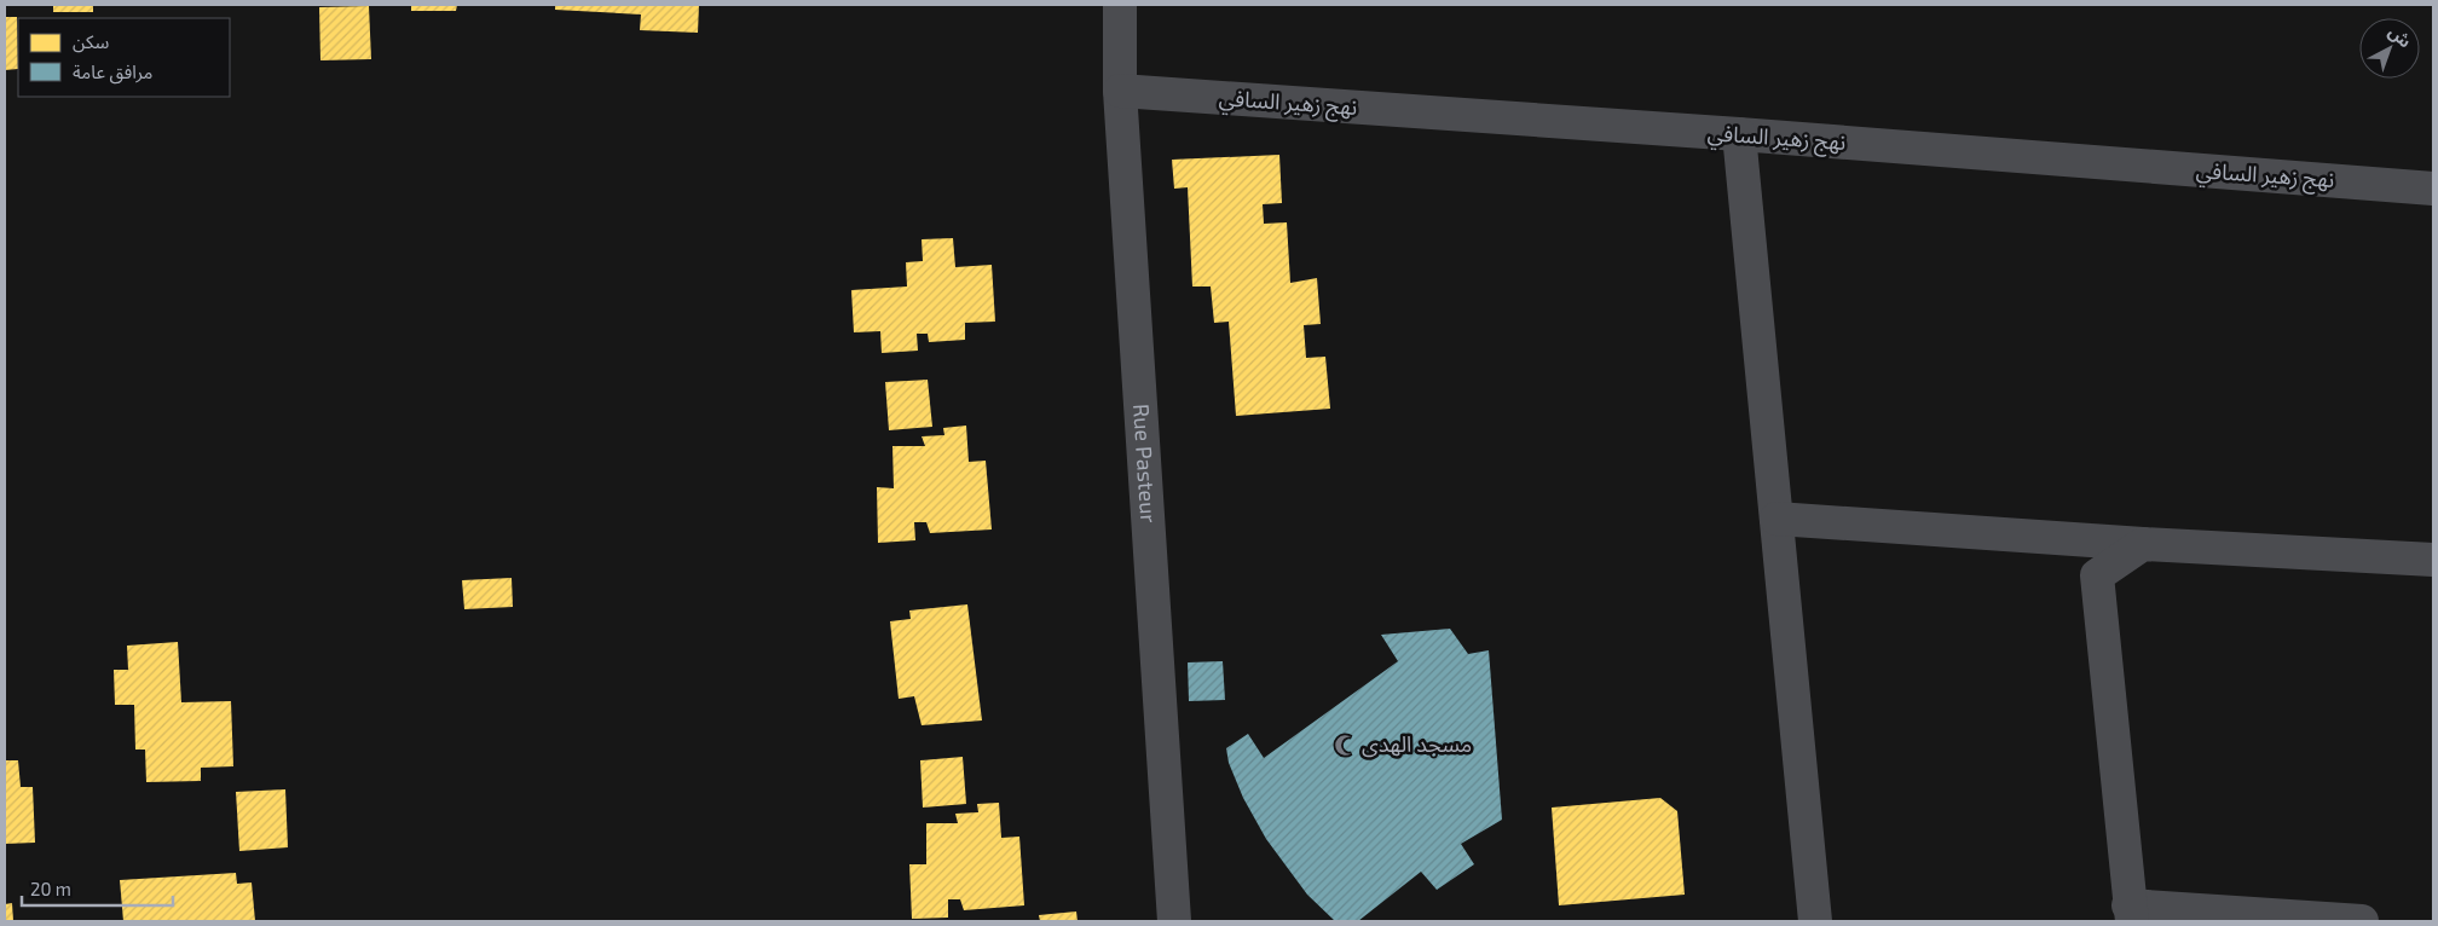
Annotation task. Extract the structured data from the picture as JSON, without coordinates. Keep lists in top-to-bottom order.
{
  "streets": {
    "street": ["نهج زهير السافي", "Rue Pasteur"]
  },
  "crossings": [
    ["نهج زهير السافي", "Rue Pasteur"]
  ],
  "places": {
    "mosque": ["مسجد الهدى"]
  },
  "legend": ["سكن", "مرافق عامة"],
  "scale_bar": "20 m",
  "north": "top right"
}
